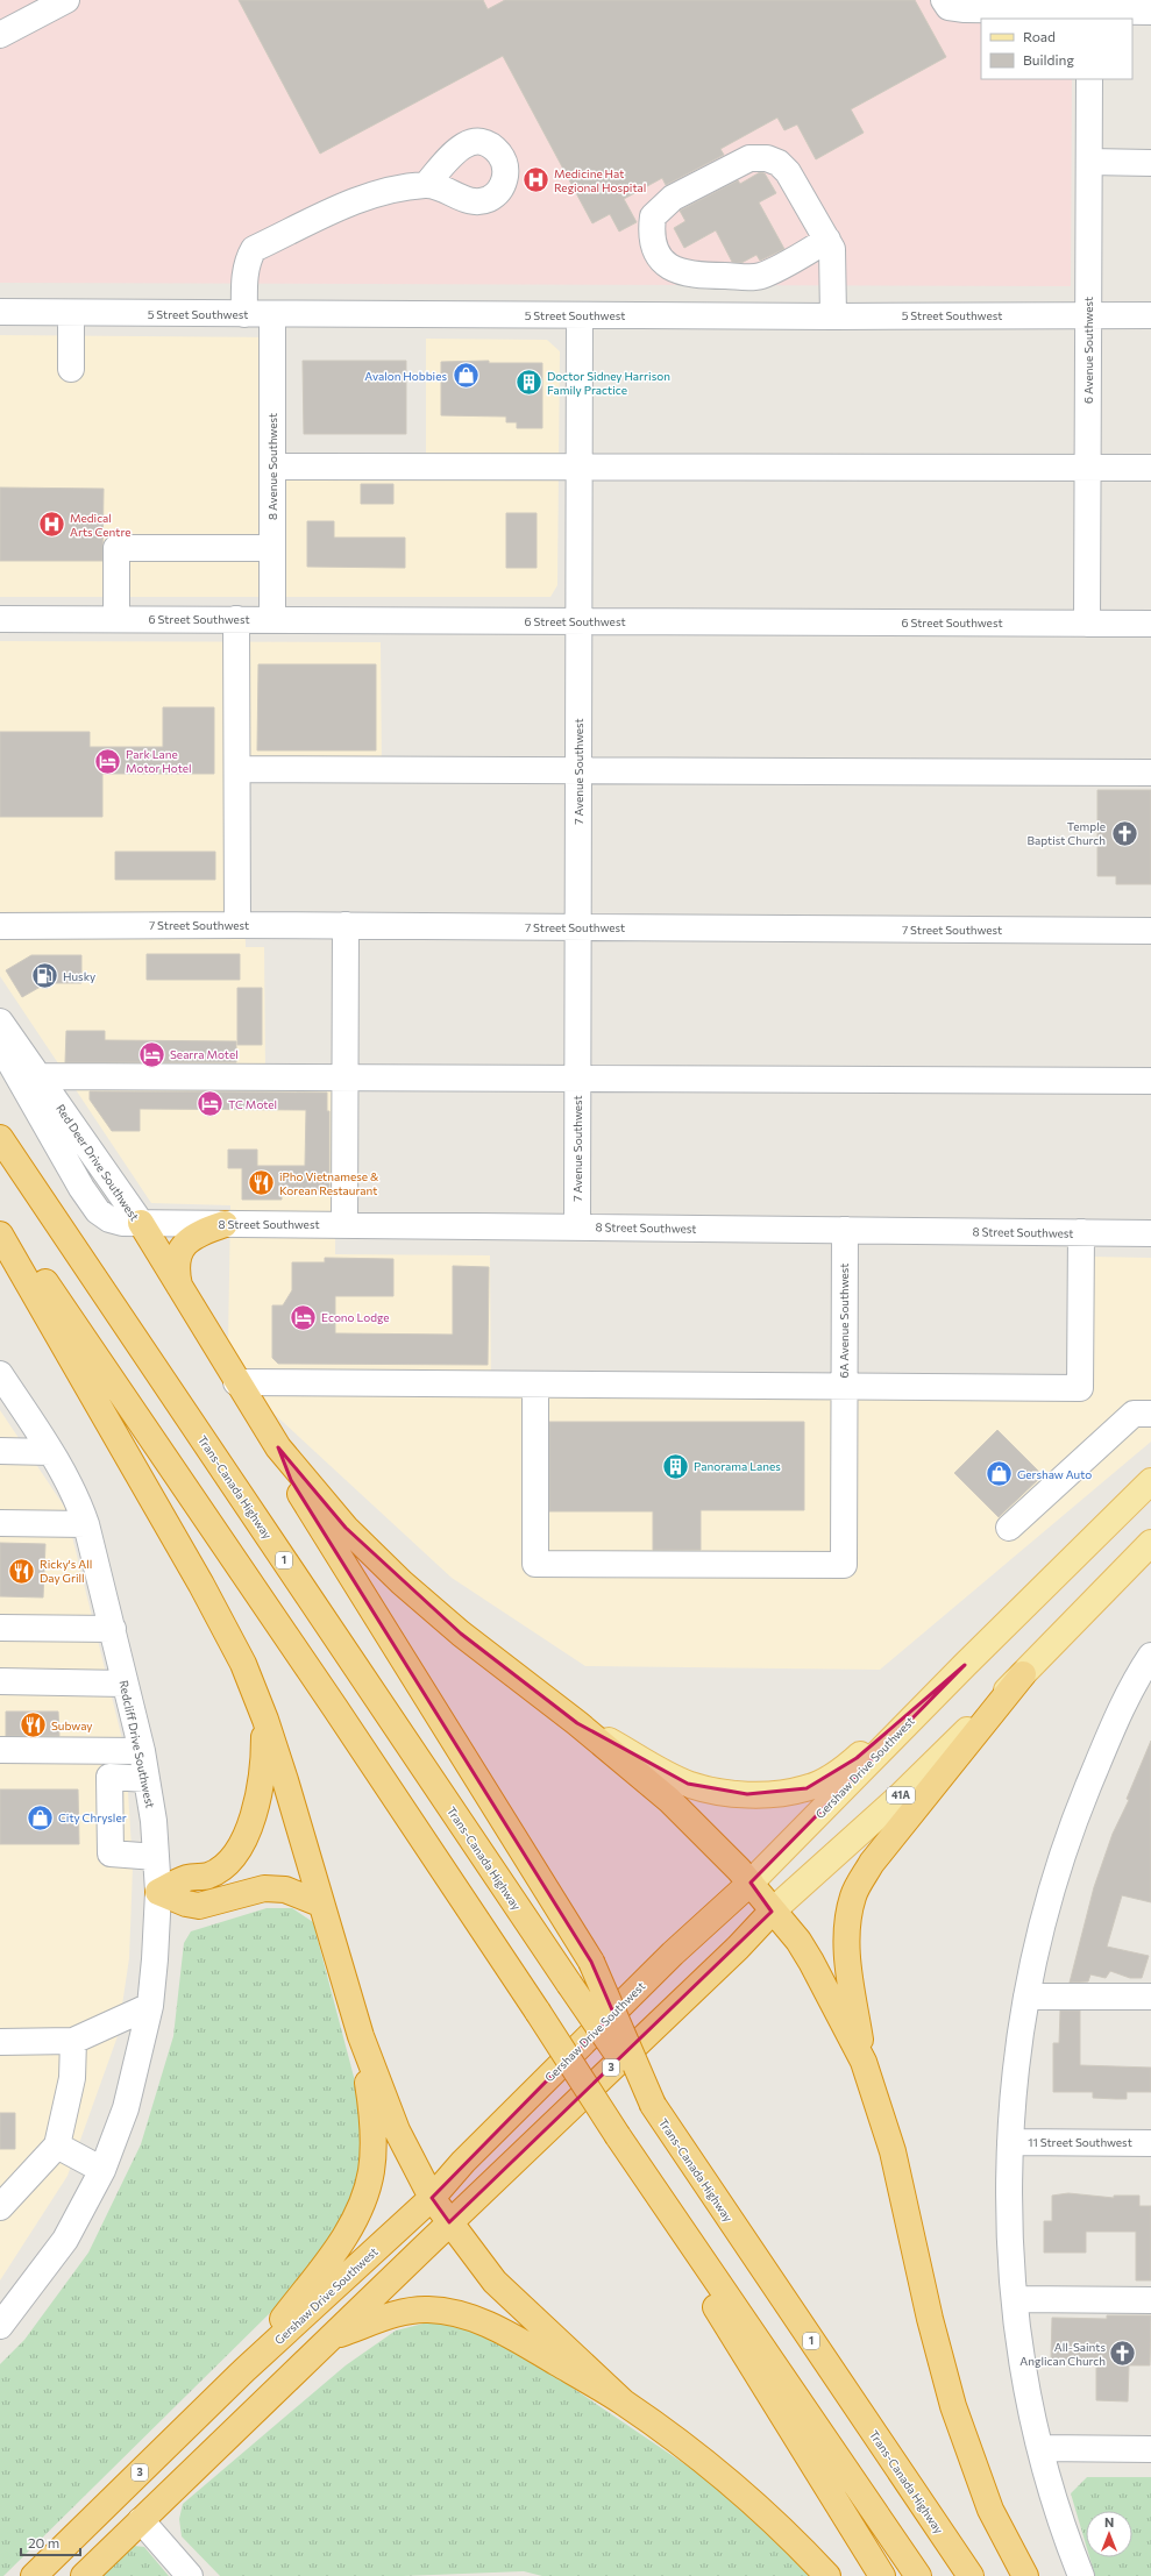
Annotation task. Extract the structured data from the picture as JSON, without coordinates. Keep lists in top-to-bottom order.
{
  "streets": {
    "highway": [
      "Trans-Canada Highway",
      "1",
      "Gershaw Drive Southwest",
      "3"
    ],
    "main road": ["41A"],
    "street": [
      "5 Street Southwest",
      "6 Avenue Southwest",
      "8 Avenue Southwest",
      "6 Street Southwest",
      "7 Avenue Southwest",
      "7 Street Southwest",
      "Red Deer Drive Southwest",
      "8 Street Southwest",
      "6A Avenue Southwest",
      "Redcliff Drive Southwest",
      "11 Street Southwest"
    ]
  },
  "crossings": [
    ["5 Street Southwest", "6 Avenue Southwest"],
    ["5 Street Southwest", "8 Avenue Southwest"],
    ["5 Street Southwest", "7 Avenue Southwest"],
    ["6 Avenue Southwest", "6 Street Southwest"],
    ["8 Avenue Southwest", "6 Street Southwest"],
    ["6 Street Southwest", "7 Avenue Southwest"],
    ["7 Avenue Southwest", "7 Street Southwest"],
    ["7 Avenue Southwest", "8 Street Southwest"],
    ["Red Deer Drive Southwest", "8 Street Southwest"],
    ["8 Street Southwest", "6A Avenue Southwest"],
    ["41A", "3"]
  ],
  "places": {
    "hospital": ["Medicine Hat Regional Hospital", "Medical Arts Centre"],
    "shop": ["Avalon Hobbies", "Gershaw Auto", "City Chrysler"],
    "building": ["Doctor Sidney Harrison Family Practice", "Panorama Lanes"],
    "hotel": [
      "Park Lane Motor Hotel",
      "Searra Motel",
      "TC Motel",
      "Econo Lodge"
    ],
    "church": ["Temple Baptist Church", "All-Saints Anglican Church"],
    "fuel station": ["Husky"],
    "restaurant": ["iPho Vietnamese & Korean Restaurant", "Ricky's All Day Grill", "Subway"]
  },
  "legend": ["Road", "Building"],
  "scale_bar": "20 m",
  "north": "top"
}
